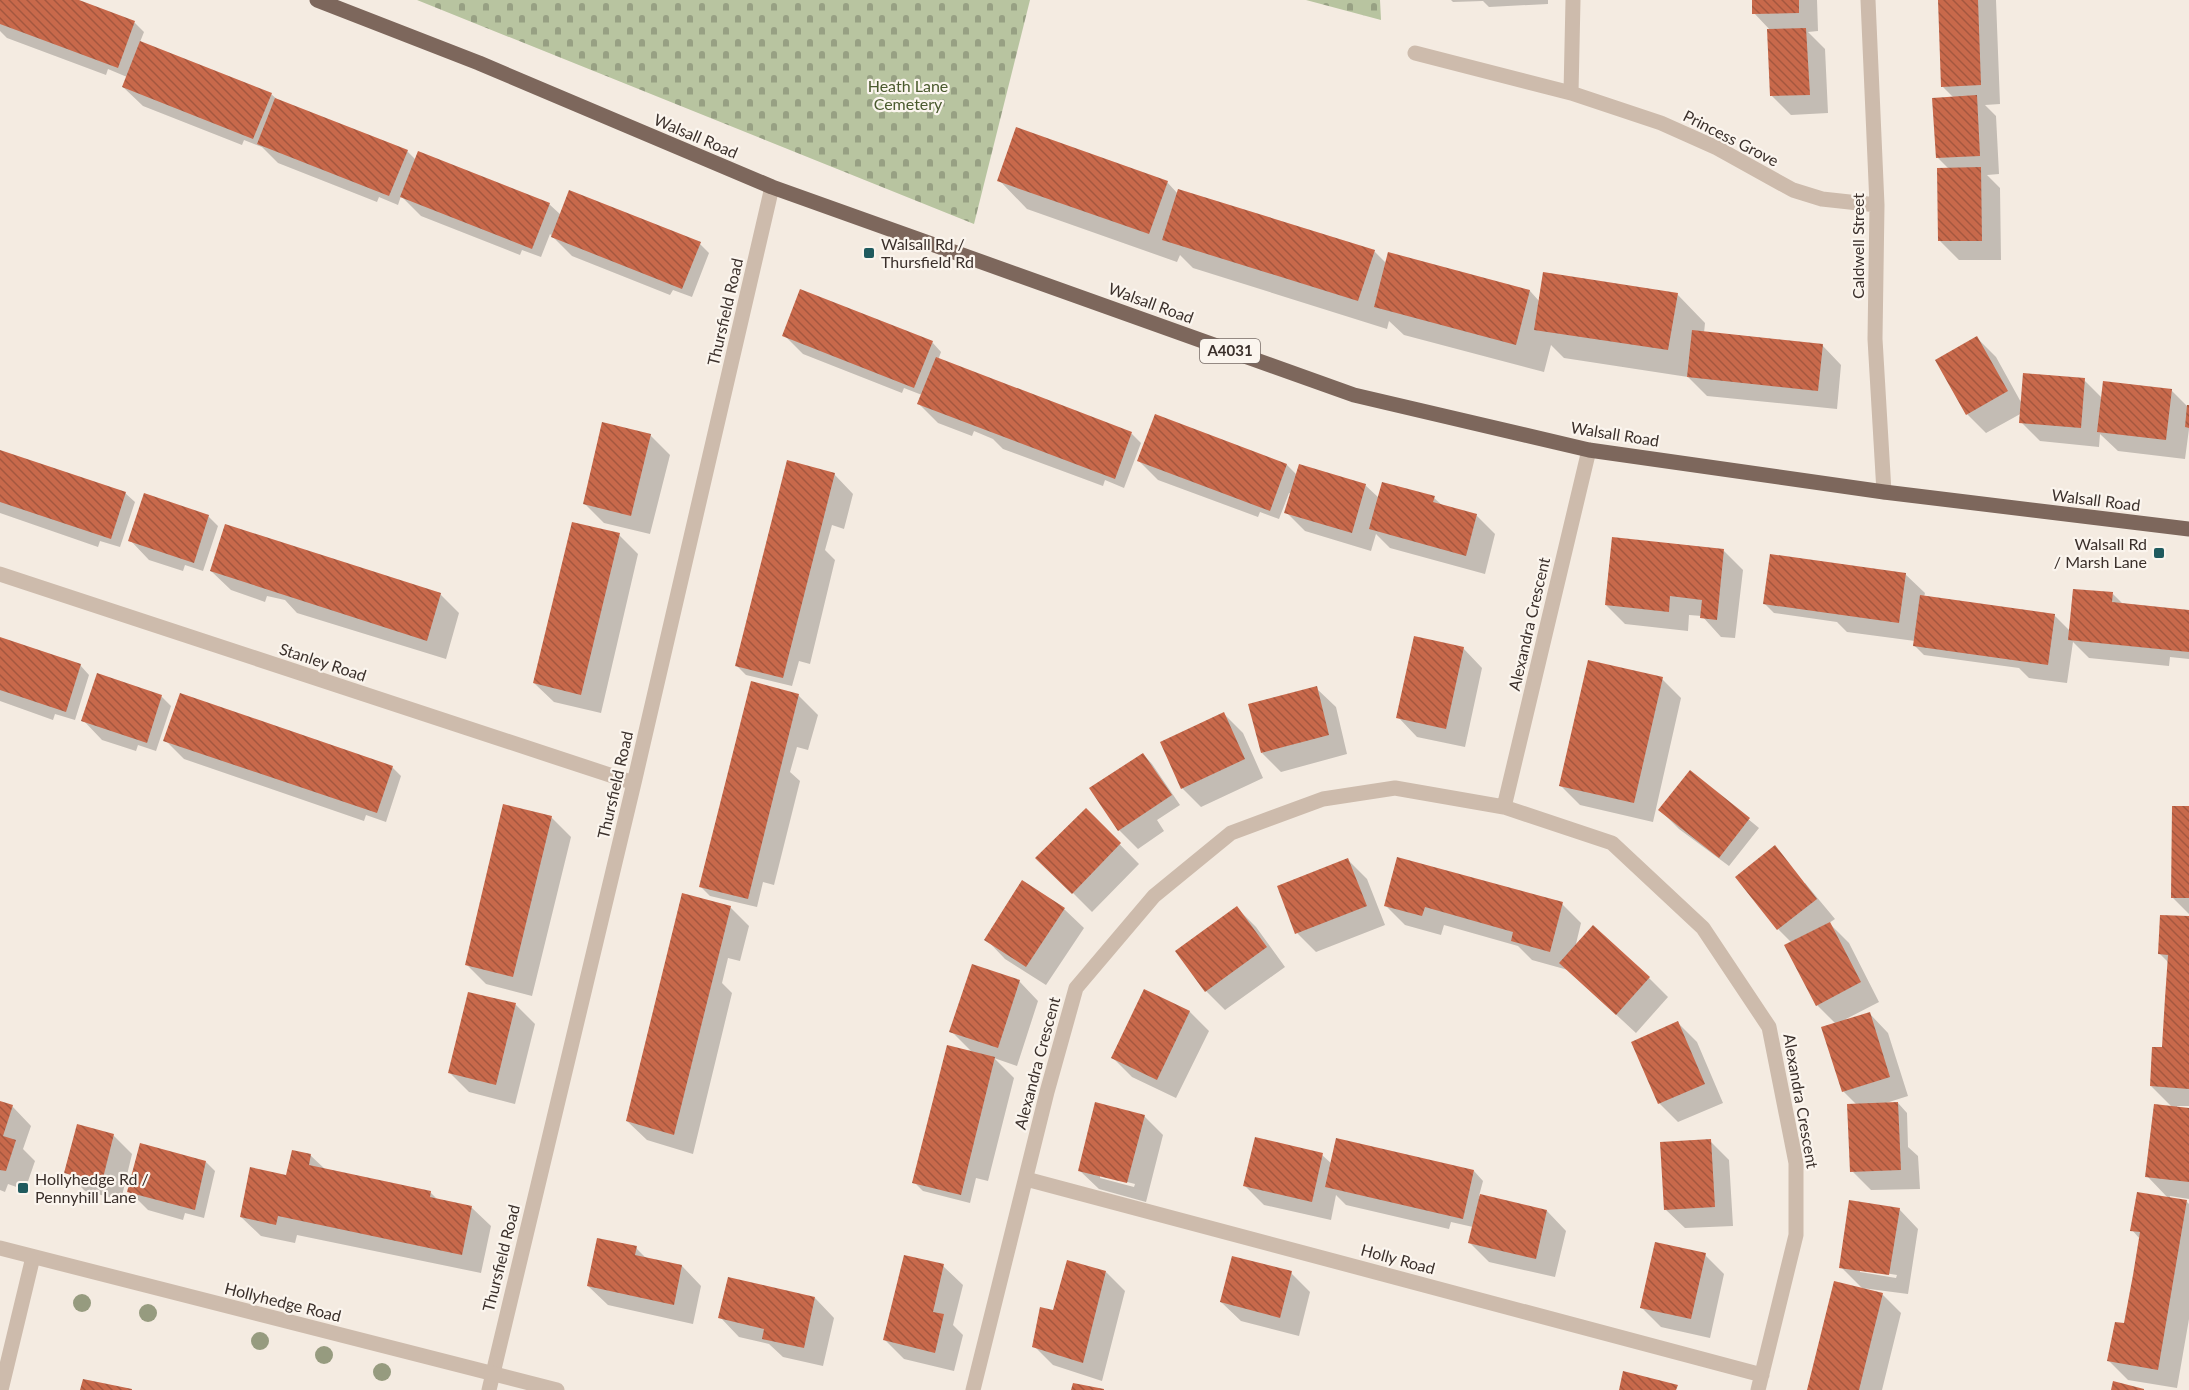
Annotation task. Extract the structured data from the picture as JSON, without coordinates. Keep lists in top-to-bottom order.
{
  "streets": {
    "main road": ["Walsall Road", "A4031"],
    "street": [
      "Princess Grove",
      "Caldwell Street",
      "Thursfield Road",
      "Alexandra Crescent",
      "Stanley Road",
      "Holly Road",
      "Hollyhedge Road"
    ]
  },
  "crossings": [
    ["Walsall Road", "Caldwell Street"],
    ["Walsall Road", "Thursfield Road"],
    ["Walsall Road", "Alexandra Crescent"],
    ["Princess Grove", "Caldwell Street"],
    ["Thursfield Road", "Stanley Road"],
    ["Thursfield Road", "Hollyhedge Road"],
    ["Alexandra Crescent", "Holly Road"]
  ],
  "parks": ["Heath Lane Cemetery"],
  "places": {
    "transit": ["Walsall Rd / Thursfield Rd", "Walsall Rd / Marsh Lane", "Hollyhedge Rd / Pennyhill Lane"]
  }
}
